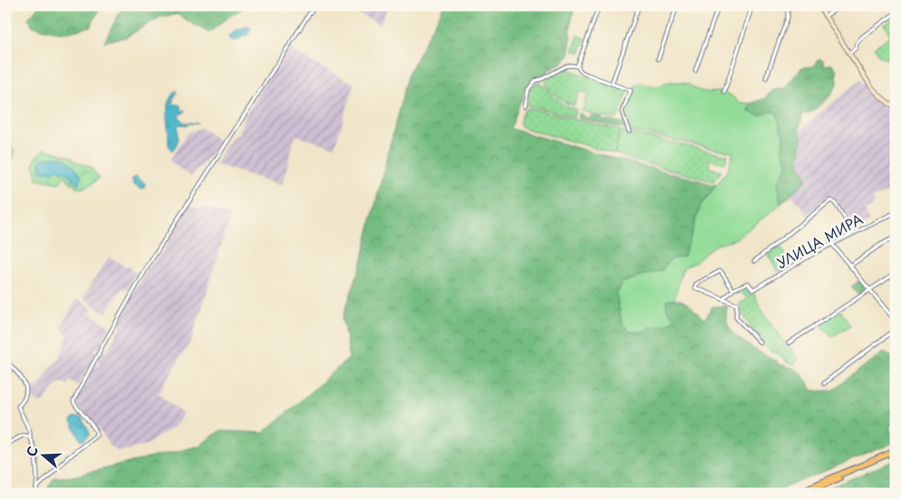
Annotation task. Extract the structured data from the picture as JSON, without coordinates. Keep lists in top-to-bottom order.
{
  "streets": {
    "street": ["УЛИЦА МИРА"]
  },
  "north": "left"
}
